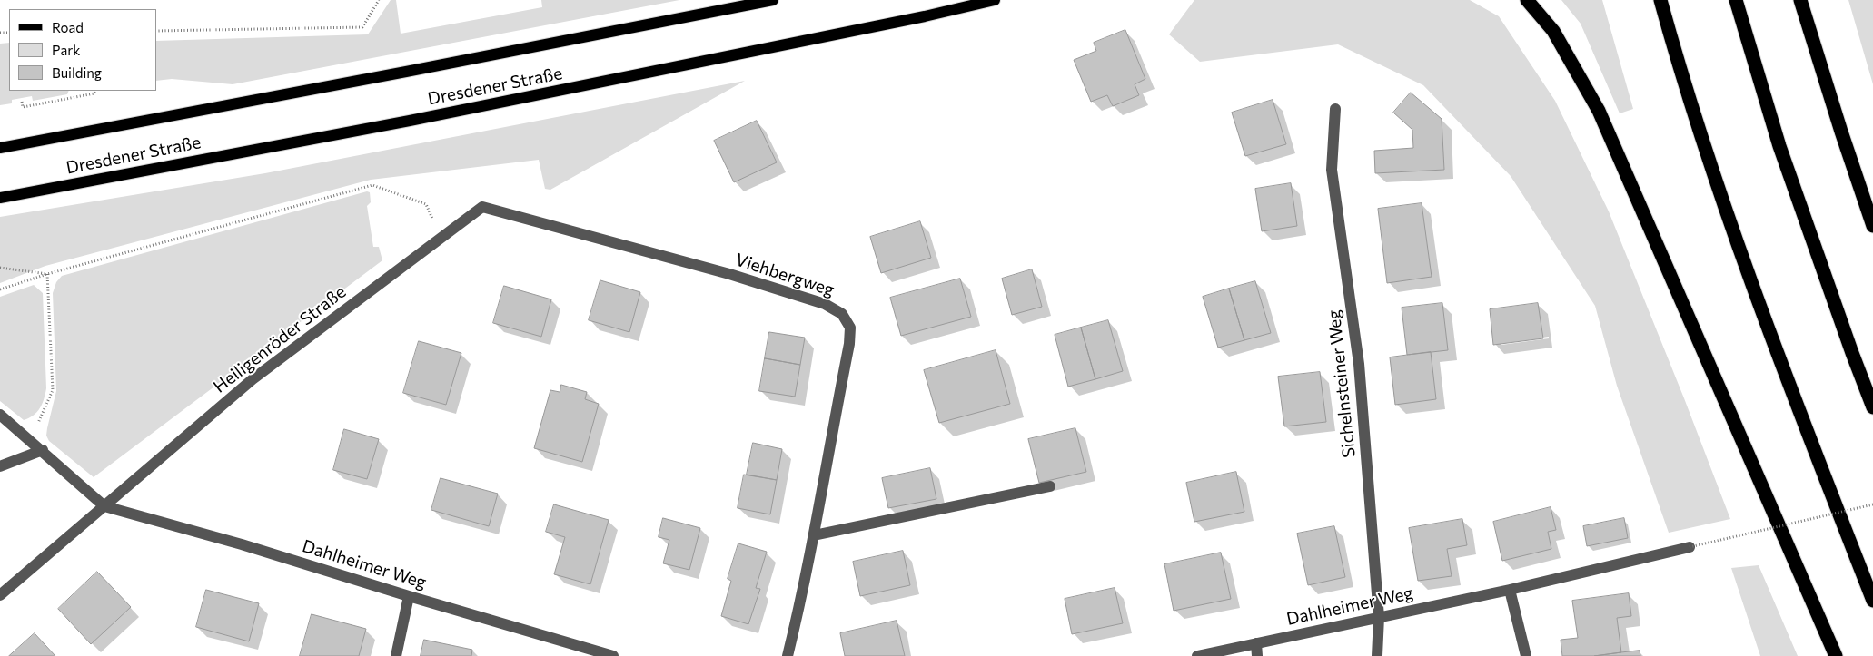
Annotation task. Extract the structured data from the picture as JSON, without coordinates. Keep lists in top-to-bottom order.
{
  "streets": {
    "main road": ["Dresdener Straße"],
    "street": [
      "Viehbergweg",
      "Heiligenröder Straße",
      "Sichelnsteiner Weg",
      "Dahlheimer Weg"
    ]
  },
  "crossings": [
    ["Viehbergweg", "Heiligenröder Straße"],
    ["Heiligenröder Straße", "Dahlheimer Weg"],
    ["Sichelnsteiner Weg", "Dahlheimer Weg"]
  ],
  "legend": ["Road", "Park", "Building"]
}
